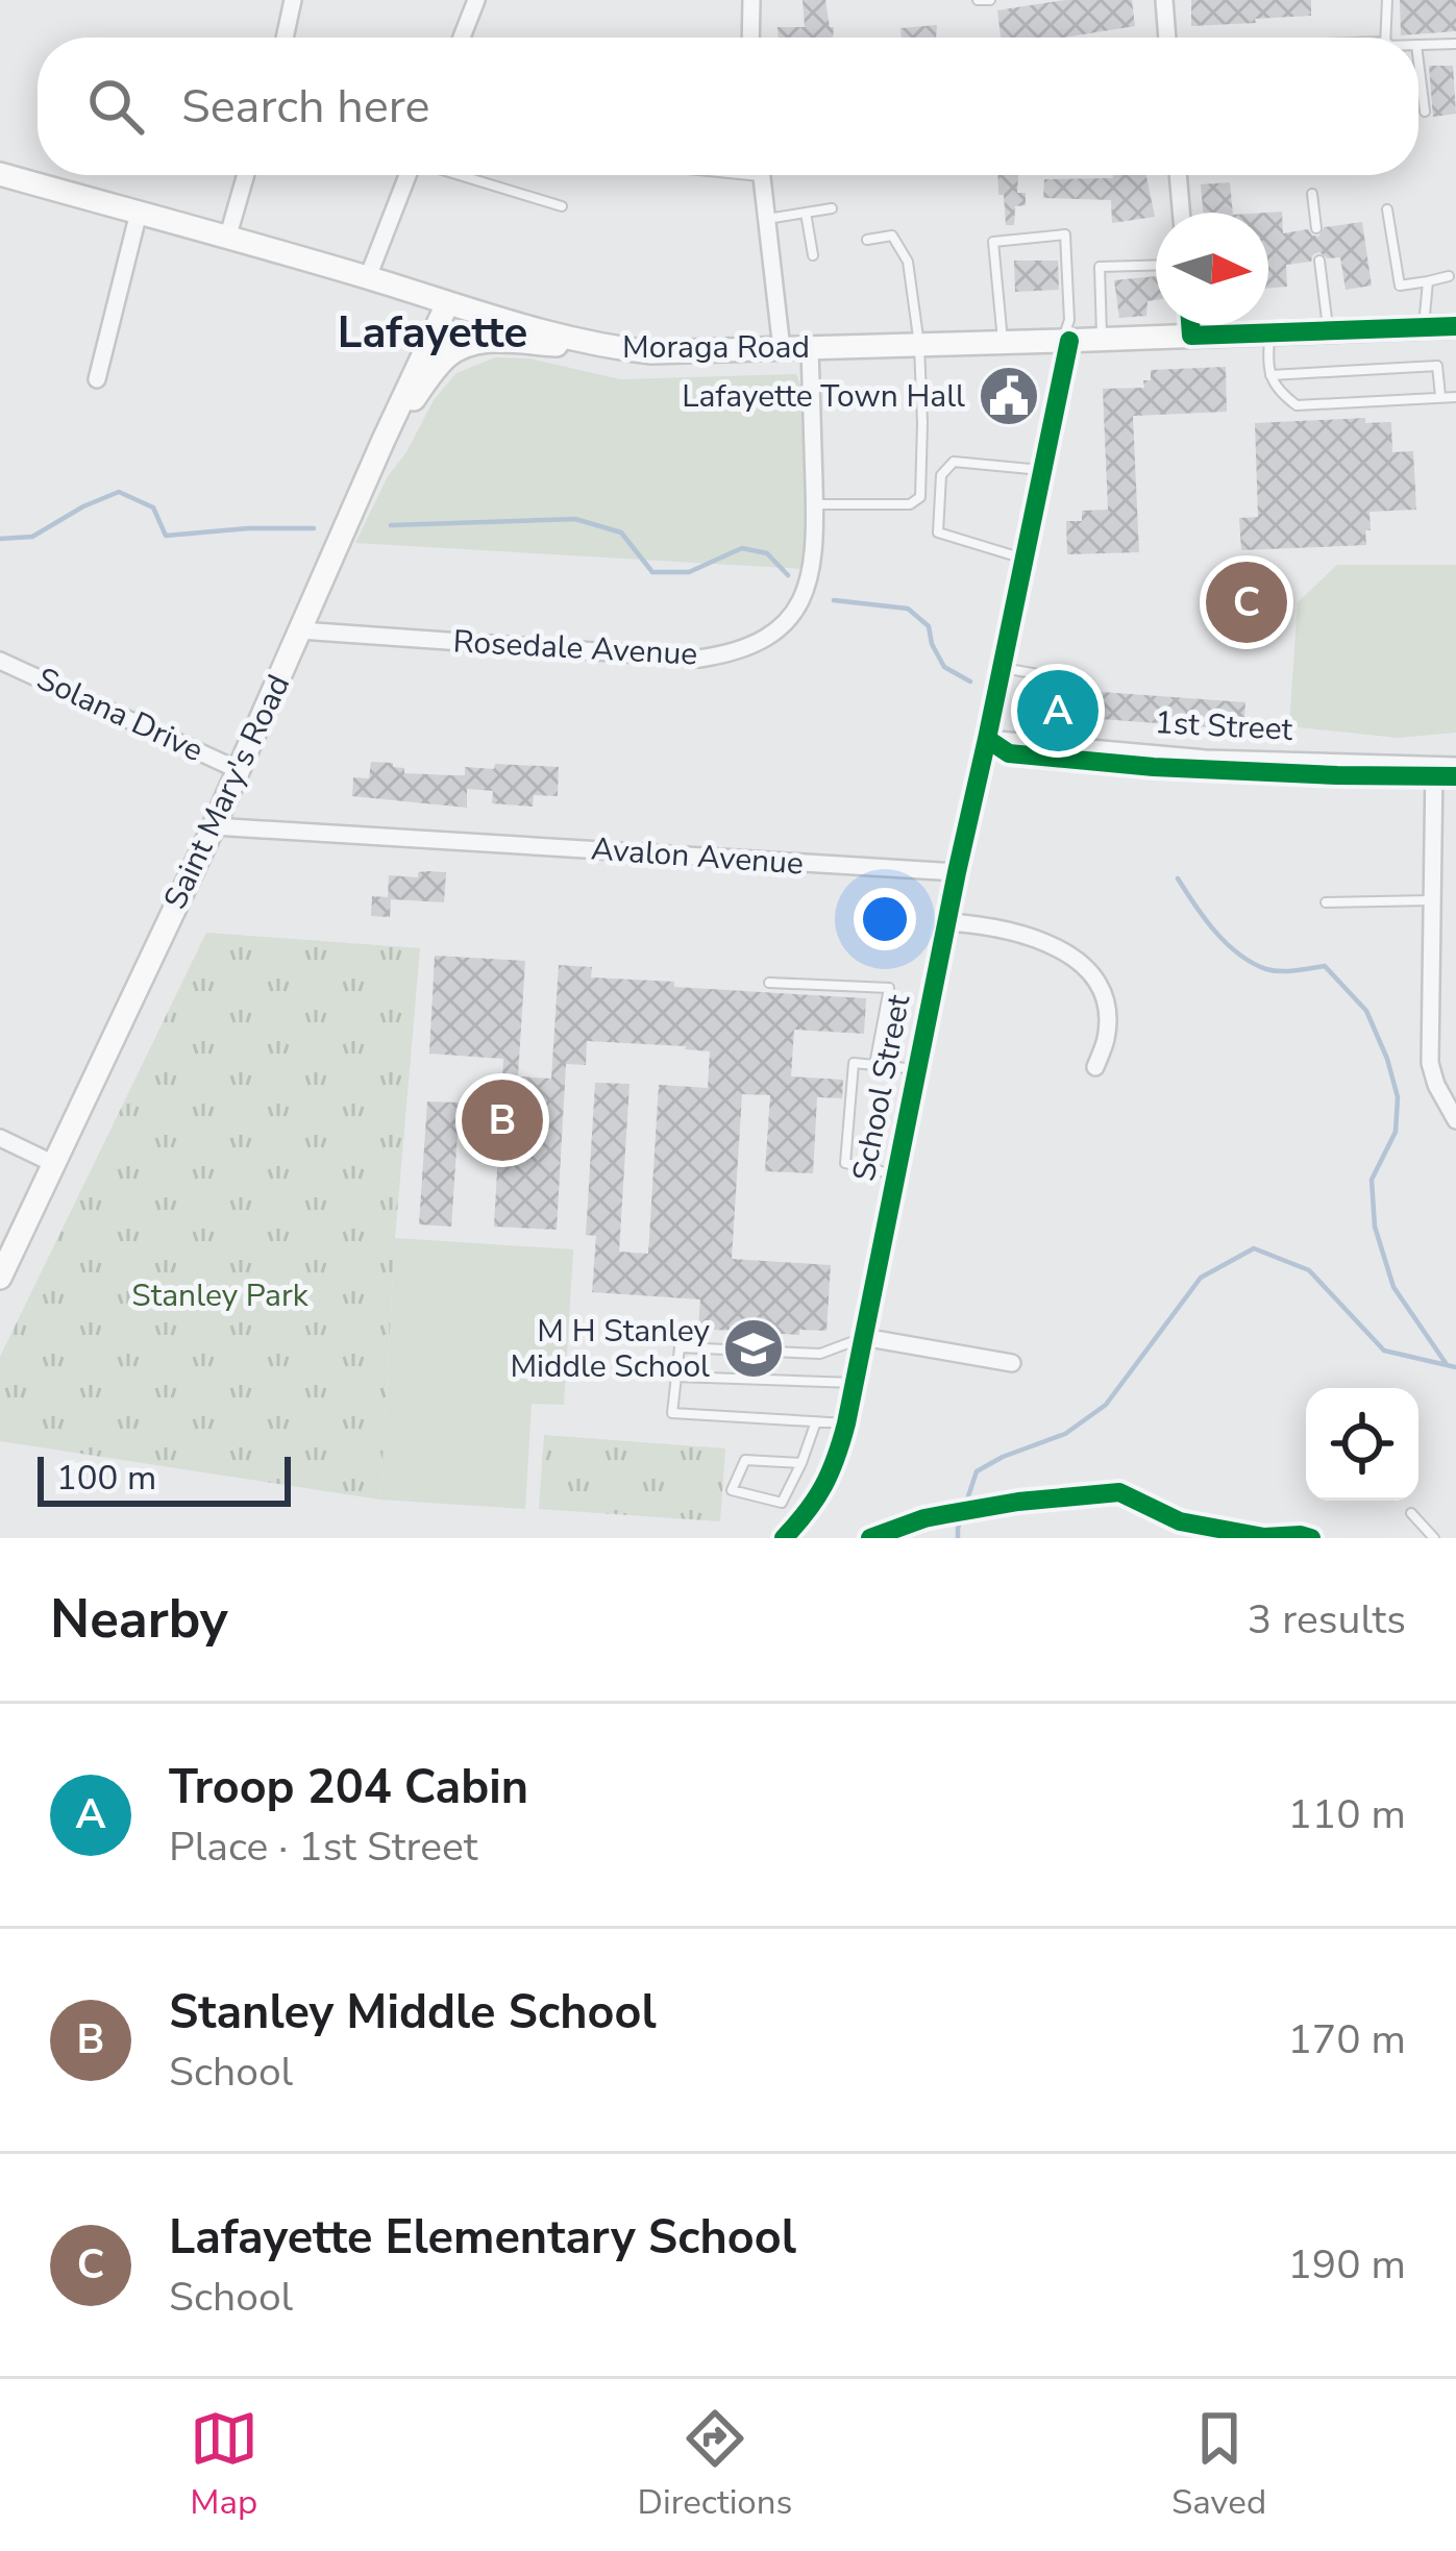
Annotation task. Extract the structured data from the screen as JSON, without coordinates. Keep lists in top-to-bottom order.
{
  "streets": {
    "main road": ["Moraga Road", "Saint Mary's Road"],
    "street": [
      "Rosedale Avenue",
      "Solana Drive",
      "1st Street",
      "Avalon Avenue",
      "School Street"
    ]
  },
  "crossings": [
    ["Moraga Road", "Rosedale Avenue"],
    ["Moraga Road", "Saint Mary's Road"],
    ["Moraga Road", "School Street"],
    ["Rosedale Avenue", "Saint Mary's Road"],
    ["Solana Drive", "Saint Mary's Road"],
    ["1st Street", "School Street"],
    ["Saint Mary's Road", "Avalon Avenue"],
    ["Avalon Avenue", "School Street"]
  ],
  "districts": ["Lafayette"],
  "parks": ["Stanley Park"],
  "places": {
    "public building": ["Lafayette Town Hall"],
    "school or university": ["M H Stanley Middle School"]
  },
  "scale_bar": "100 m",
  "north": "right",
  "page": {
    "search": "Search here",
    "pins": ["C", "A", "B"],
    "scale": "100 m",
    "heading": ["Nearby", "3 results"],
    "list": [
      {
        "mark": "A",
        "name": "Troop 204 Cabin",
        "note": "Place · 1st Street",
        "value": "110 m"
      },
      {
        "mark": "B",
        "name": "Stanley Middle School",
        "note": "School",
        "value": "170 m"
      },
      {
        "mark": "C",
        "name": "Lafayette Elementary School",
        "note": "School",
        "value": "190 m"
      }
    ],
    "nav": ["Map", "Directions", "Saved"]
  }
}
